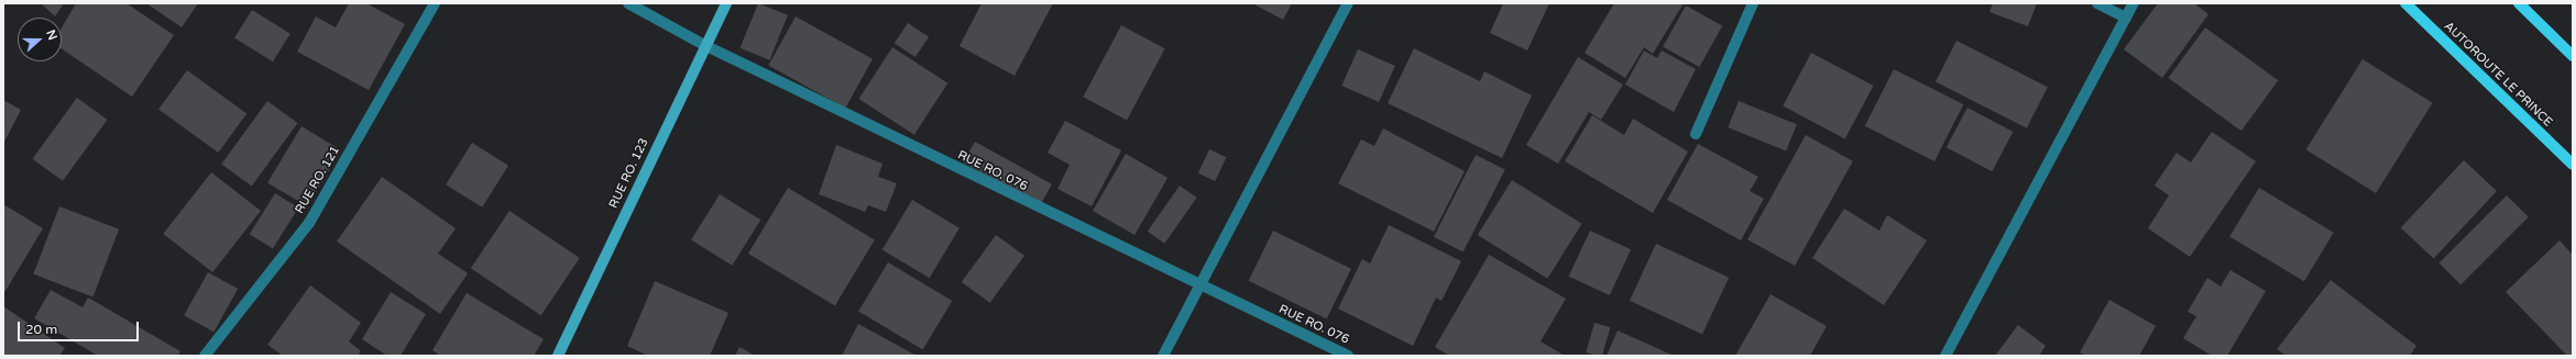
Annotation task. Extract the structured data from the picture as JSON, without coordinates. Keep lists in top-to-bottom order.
{
  "streets": {
    "main road": ["AUTOROUTE LE PRINCE"],
    "street": ["RUE RO. 076", "RUE RO. 123", "RUE RO. 121"]
  },
  "crossings": [
    ["RUE RO. 076", "RUE RO. 123"]
  ],
  "scale_bar": "20 m",
  "north": "right"
}
